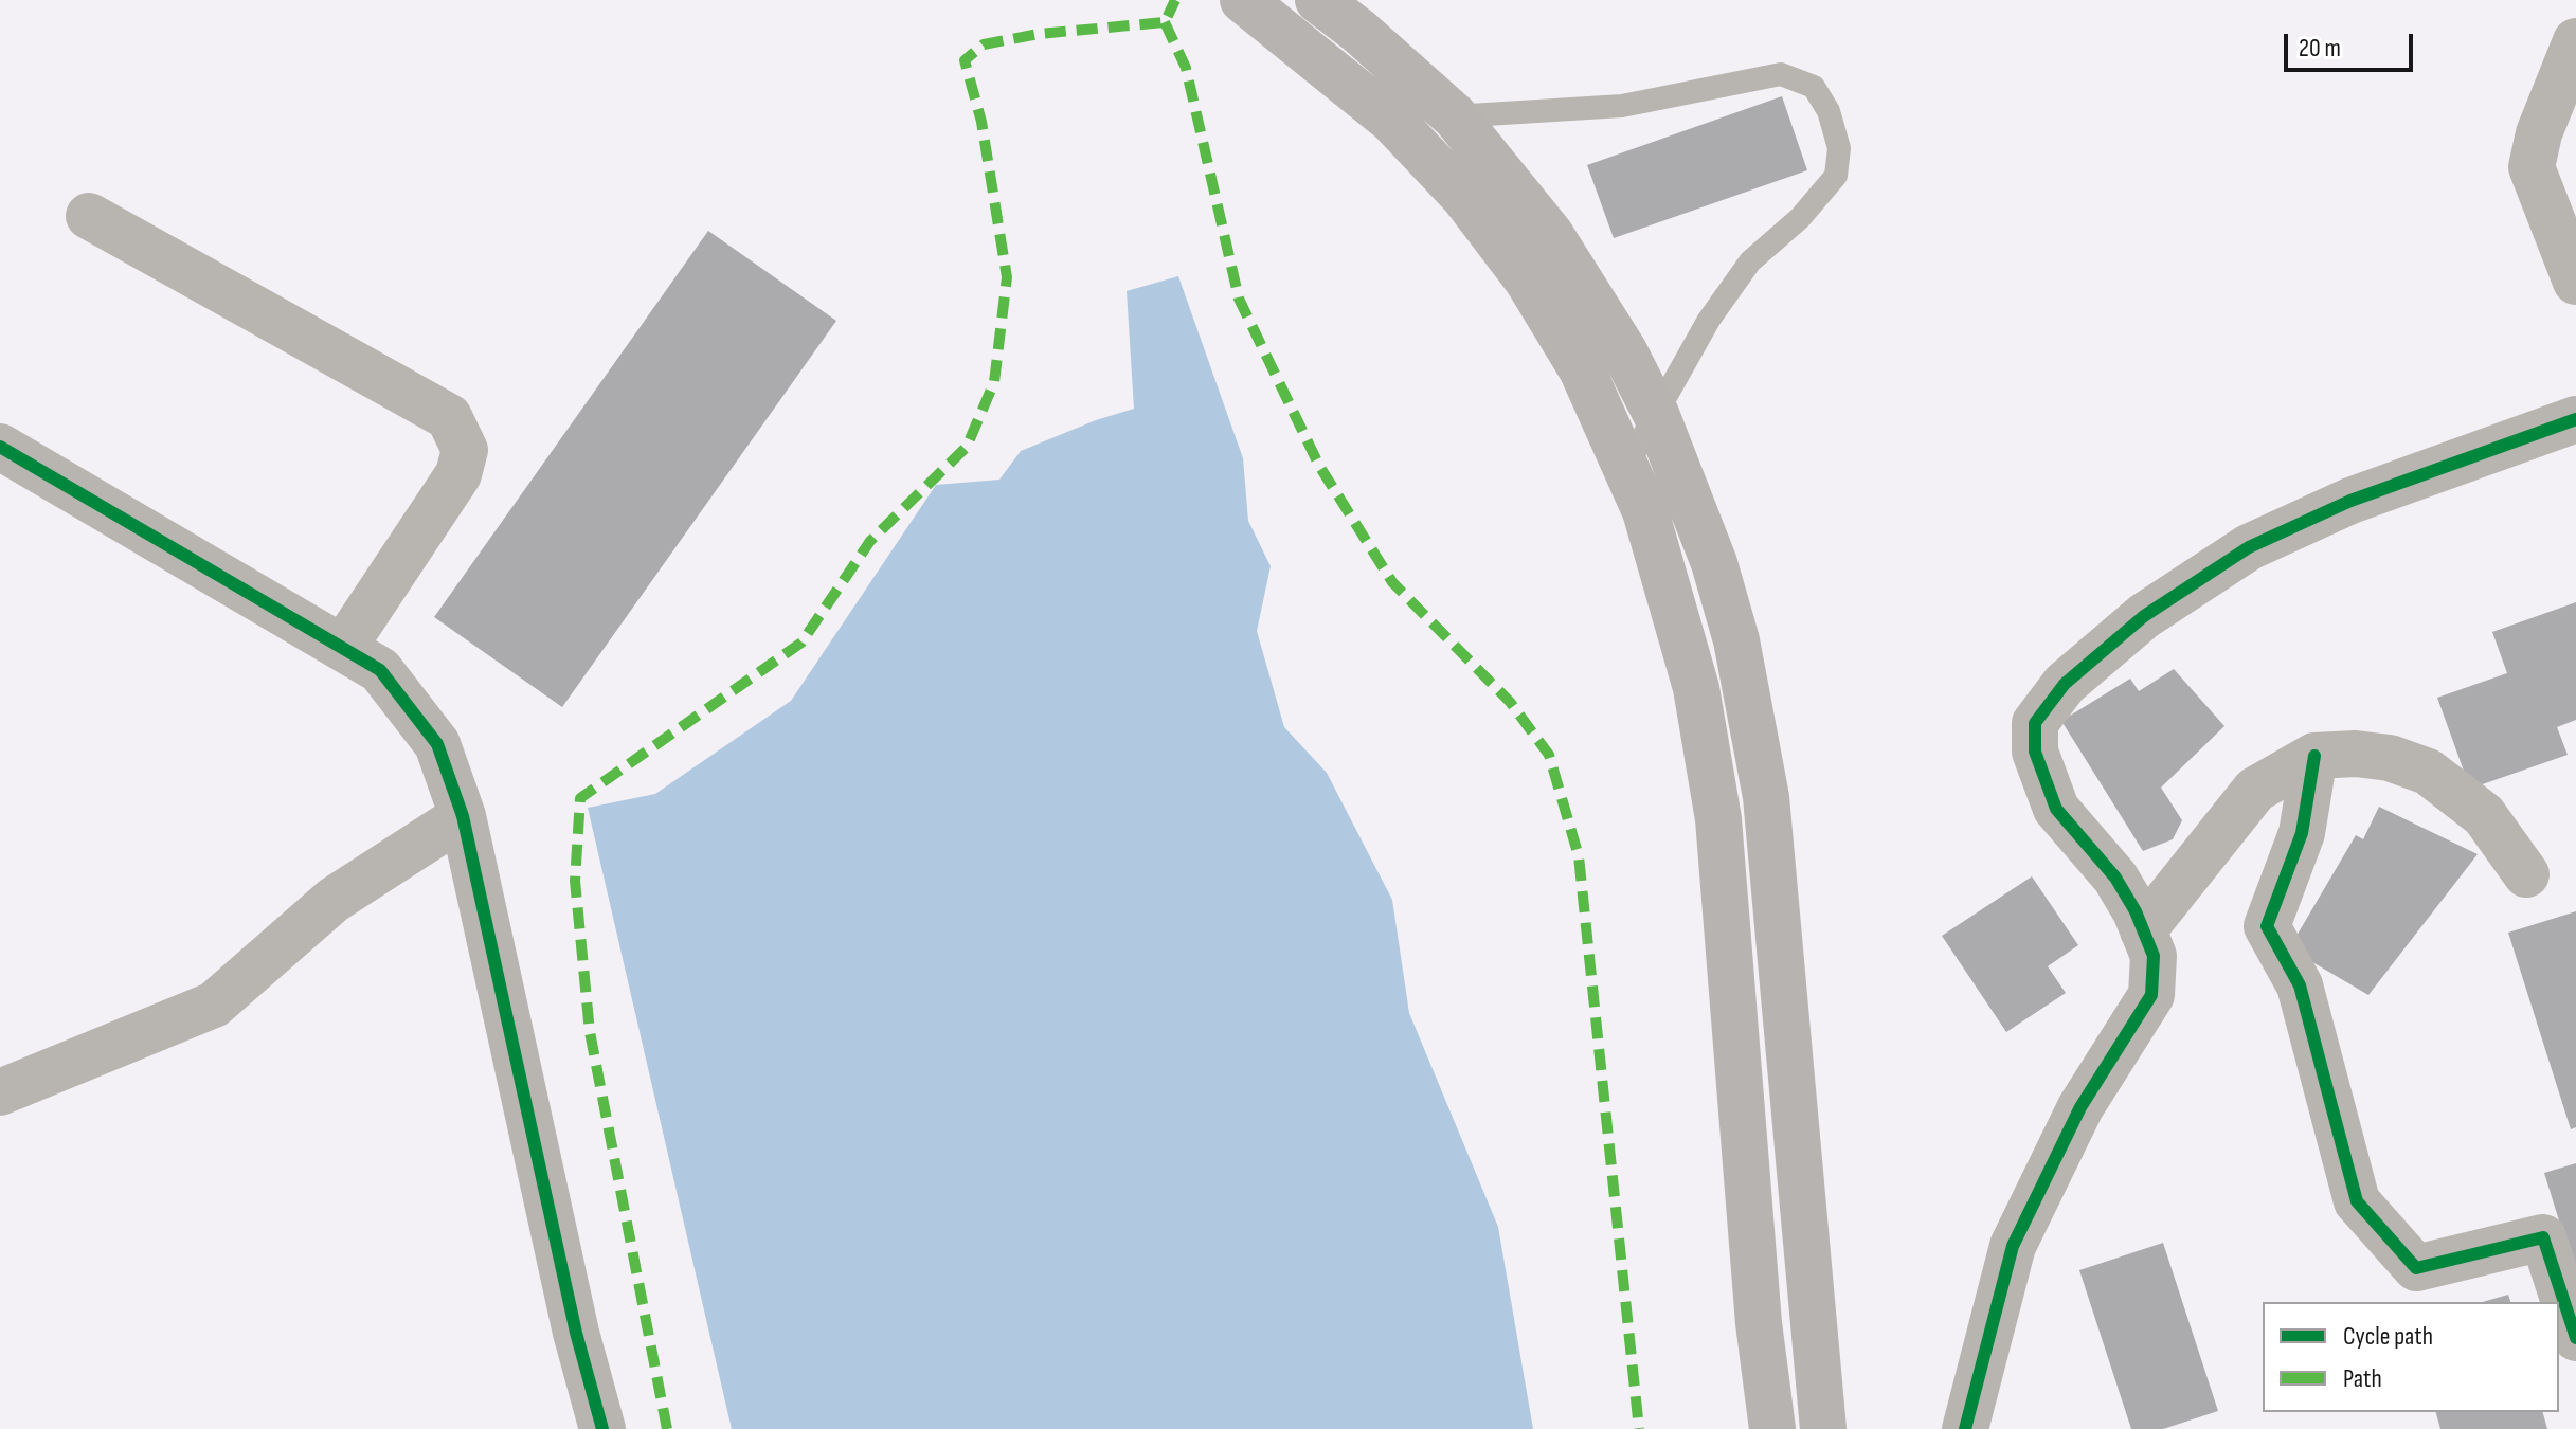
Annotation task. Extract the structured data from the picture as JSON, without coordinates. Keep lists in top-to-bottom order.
{
  "legend": ["Cycle path", "Path"],
  "scale_bar": "20 m"
}
